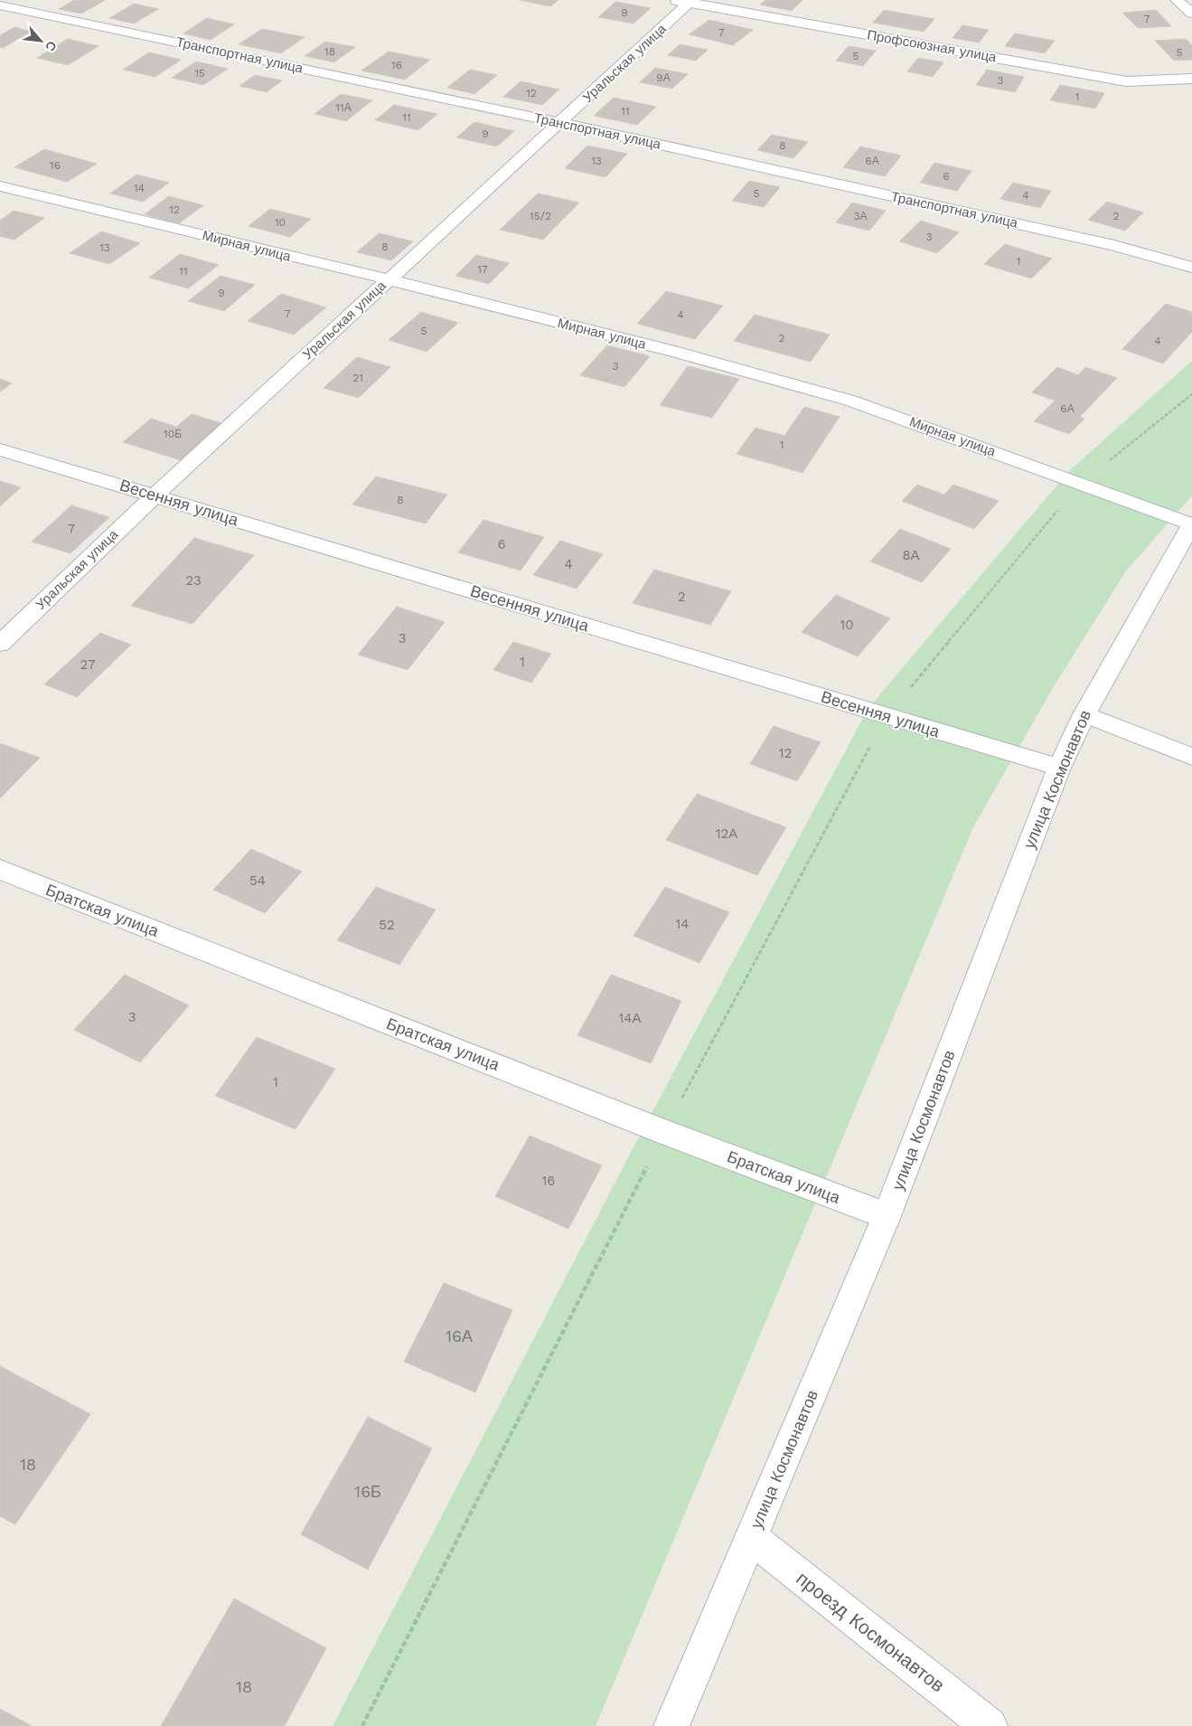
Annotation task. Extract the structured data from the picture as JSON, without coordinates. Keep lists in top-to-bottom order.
{
  "streets": {
    "street": [
      "Профсоюзная улица",
      "Транспортная улица",
      "Уральская улица",
      "Мирная улица",
      "Весенняя улица",
      "улица Космонавтов",
      "Братская улица",
      "проезд Космонавтов"
    ]
  },
  "crossings": [
    ["Профсоюзная улица", "Уральская улица"],
    ["Транспортная улица", "Уральская улица"],
    ["Уральская улица", "Мирная улица"],
    ["Уральская улица", "Весенняя улица"],
    ["Мирная улица", "улица Космонавтов"],
    ["Весенняя улица", "улица Космонавтов"],
    ["улица Космонавтов", "Братская улица"],
    ["улица Космонавтов", "проезд Космонавтов"]
  ],
  "house_numbers": [
    "9",
    "7",
    "7",
    "18",
    "5",
    "5",
    "16",
    "15",
    "9А",
    "3",
    "12",
    "1",
    "11А",
    "11",
    "11",
    "9",
    "8",
    "13",
    "6А",
    "16",
    "6",
    "14",
    "5",
    "4",
    "12",
    "15/2",
    "3А",
    "2",
    "10",
    "3",
    "8",
    "13",
    "1",
    "17",
    "11",
    "9",
    "7",
    "4",
    "5",
    "2",
    "4",
    "3",
    "21",
    "6А",
    "10Б",
    "1",
    "8",
    "7",
    "6",
    "8А",
    "4",
    "23",
    "2",
    "10",
    "3",
    "1",
    "27",
    "12",
    "12А",
    "54",
    "14",
    "52",
    "3",
    "14А",
    "1",
    "16",
    "16А",
    "18",
    "16Б",
    "18"
  ],
  "north": "bottom right"
}
